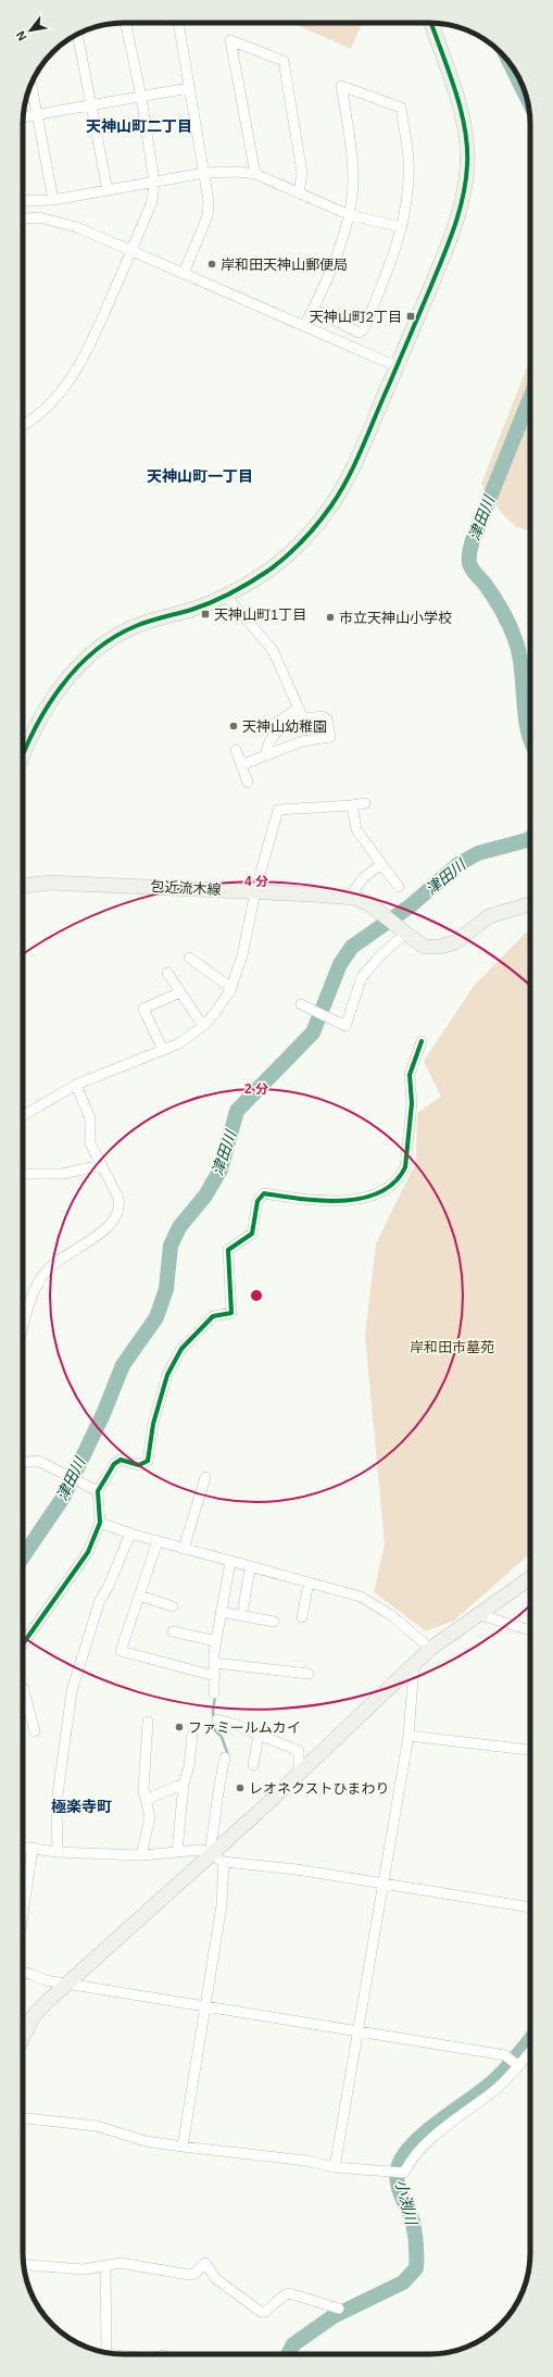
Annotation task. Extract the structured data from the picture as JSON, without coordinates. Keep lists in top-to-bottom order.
{
  "streets": {
    "street": ["包近流木線"]
  },
  "districts": ["天神山町二丁目", "天神山町一丁目", "極楽寺町"],
  "water": ["津田川", "小渕川"],
  "parks": ["岸和田市墓苑"],
  "places": {
    "other": [
      "岸和田天神山郵便局",
      "市立天神山小学校",
      "天神山幼稚園",
      "ファミールムカイ",
      "レオネクストひまわり"
    ],
    "transit": ["天神山町2丁目", "天神山町1丁目"]
  },
  "north": "bottom left",
  "rings": ["4 分", "2 分"]
}
